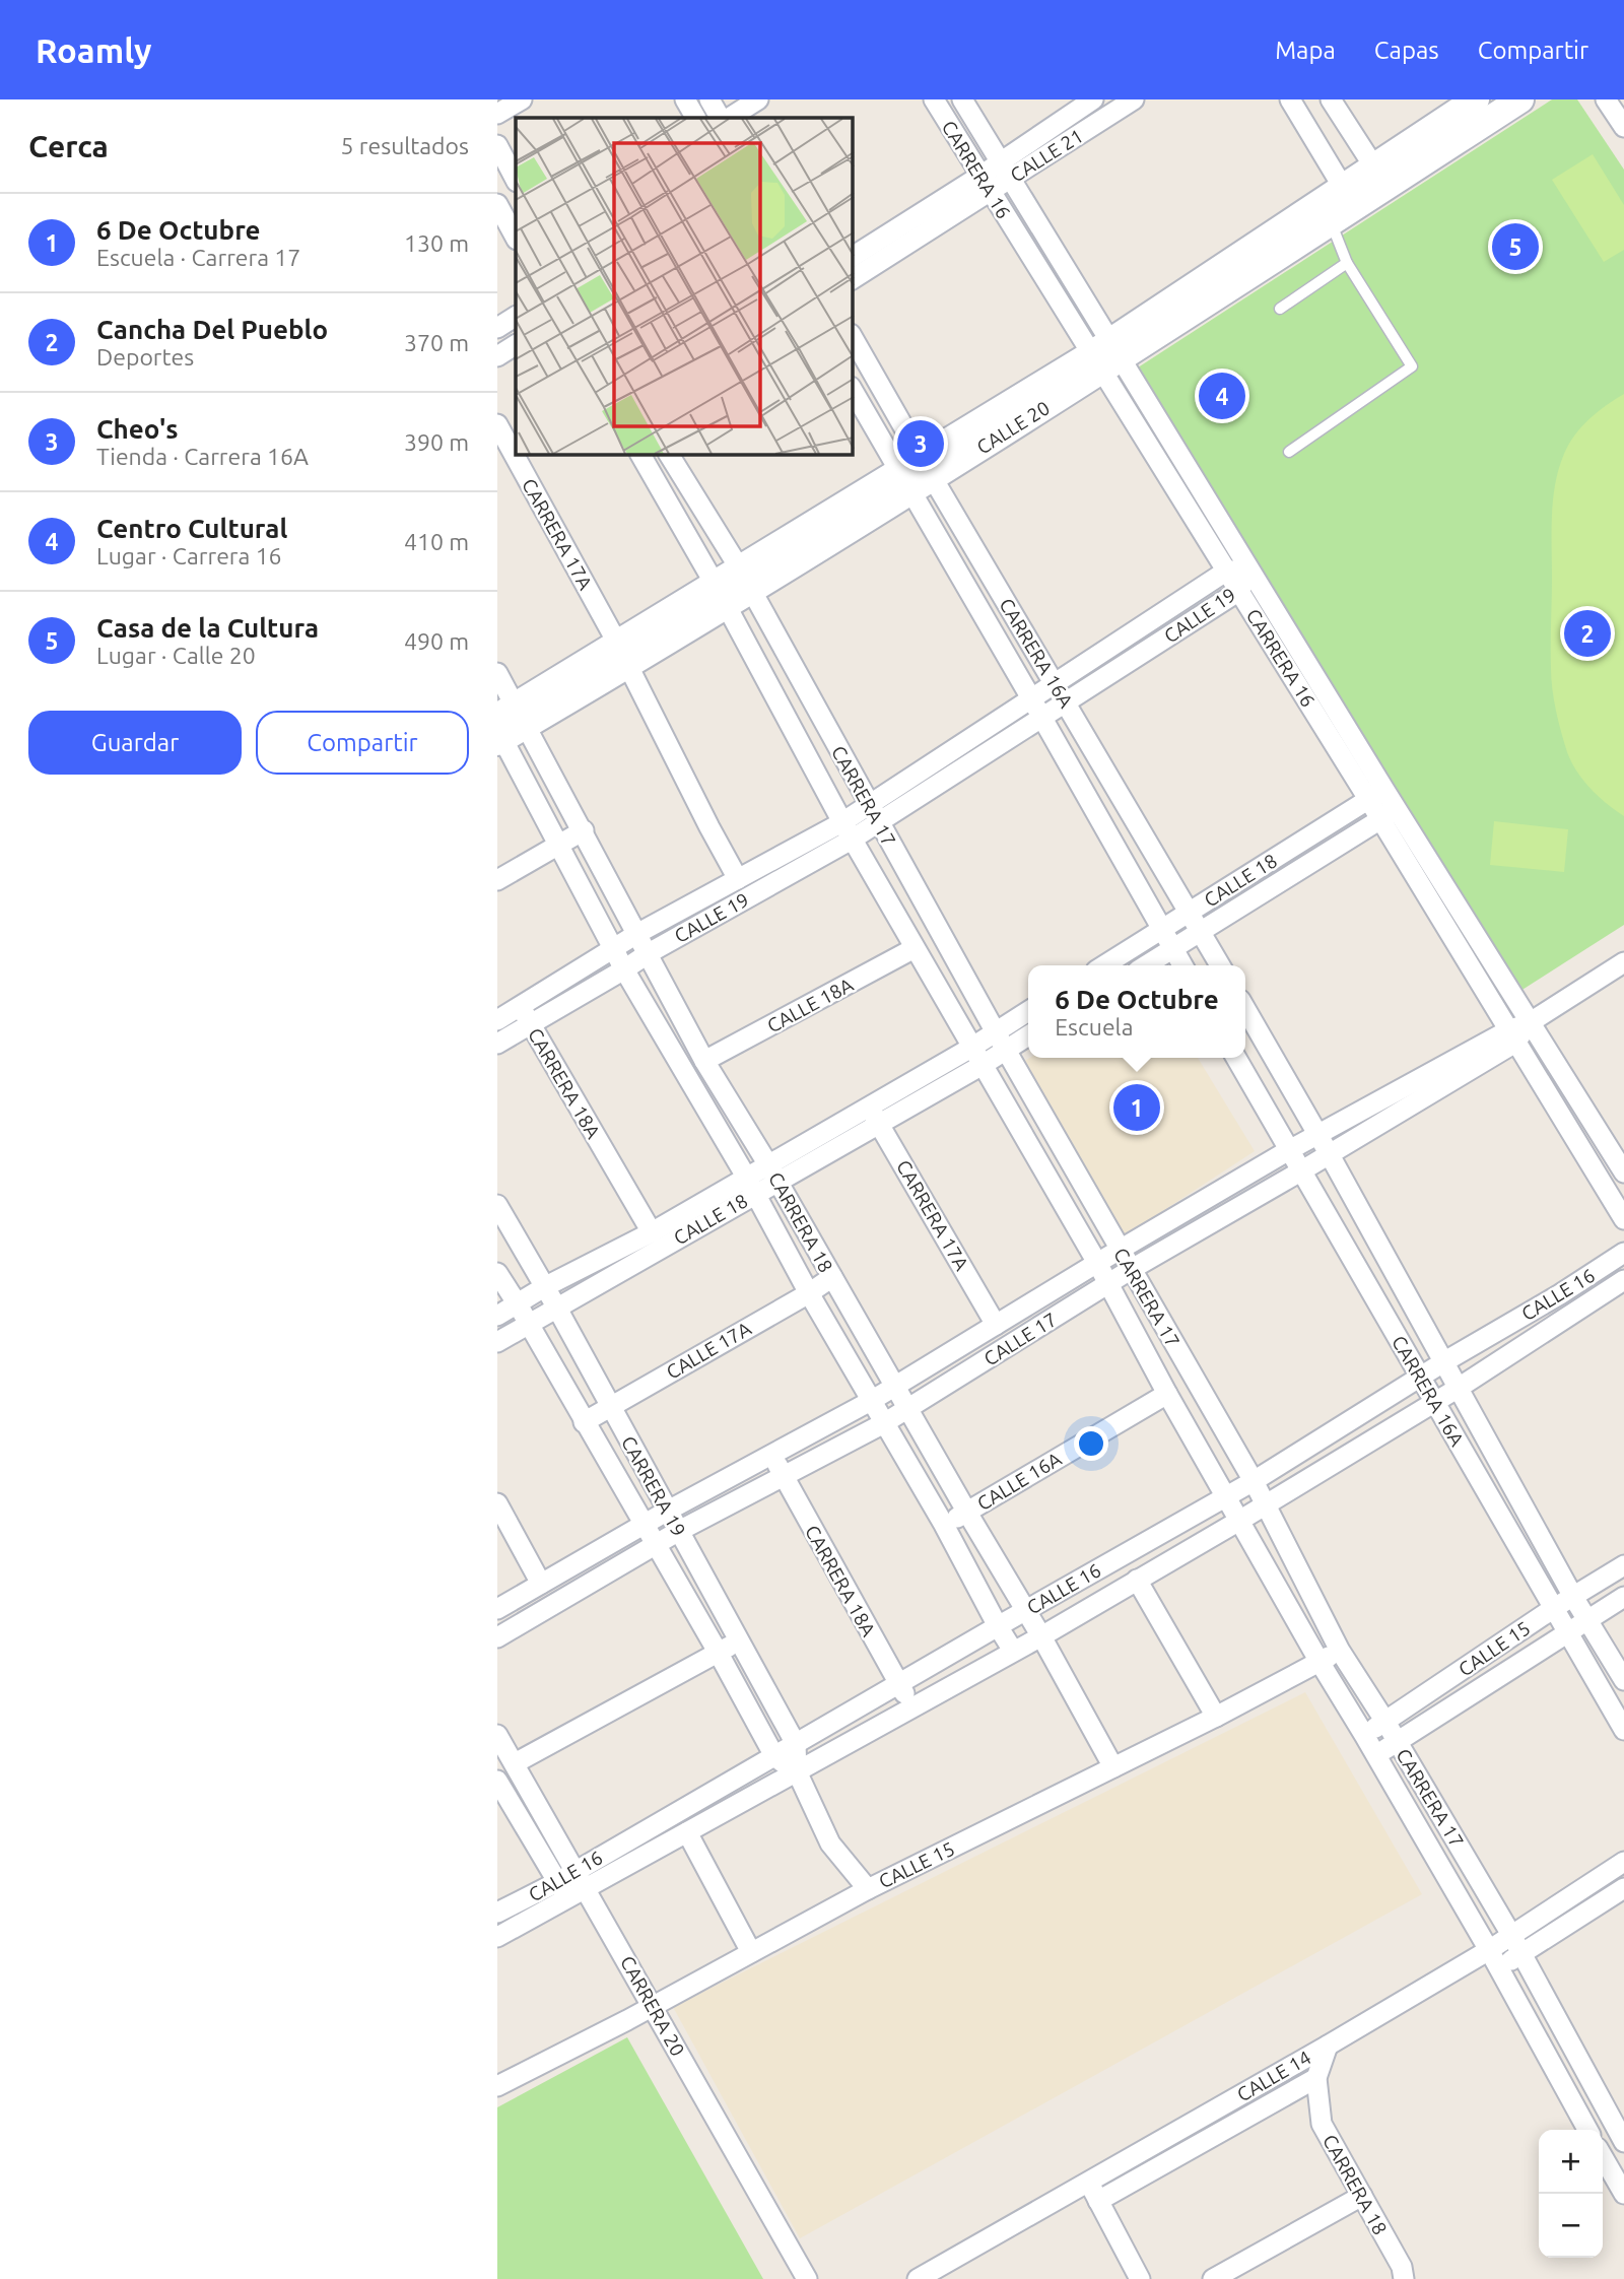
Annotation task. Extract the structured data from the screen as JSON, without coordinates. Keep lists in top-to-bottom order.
{
  "streets": {
    "street": [
      "CALLE 21",
      "CARRERA 16",
      "CALLE 20",
      "CARRERA 17A",
      "CALLE 19",
      "CARRERA 16A",
      "CARRERA 17",
      "CALLE 18",
      "CALLE 18A",
      "CARRERA 18A",
      "CARRERA 18",
      "CALLE 16",
      "CALLE 17",
      "CALLE 17A",
      "CALLE 16A",
      "CARRERA 19",
      "CALLE 15",
      "CARRERA 20",
      "CALLE 14"
    ]
  },
  "crossings": [
    ["CALLE 21", "CARRERA 16"],
    ["CARRERA 16", "CALLE 20"],
    ["CARRERA 16", "CALLE 19"],
    ["CARRERA 16", "CALLE 18"],
    ["CARRERA 16", "CALLE 17"],
    ["CALLE 20", "CARRERA 17A"],
    ["CALLE 20", "CARRERA 16A"],
    ["CALLE 20", "CARRERA 17"],
    ["CALLE 20", "CARRERA 18"],
    ["CARRERA 17A", "CALLE 19"],
    ["CARRERA 17A", "CALLE 18"],
    ["CARRERA 17A", "CALLE 17"],
    ["CALLE 19", "CARRERA 16A"],
    ["CALLE 19", "CARRERA 17"],
    ["CALLE 19", "CARRERA 18A"],
    ["CALLE 19", "CARRERA 18"],
    ["CARRERA 16A", "CALLE 18"],
    ["CARRERA 16A", "CALLE 16"],
    ["CARRERA 16A", "CALLE 17"],
    ["CARRERA 16A", "CALLE 15"],
    ["CARRERA 17", "CALLE 18"],
    ["CARRERA 17", "CALLE 18A"],
    ["CARRERA 17", "CALLE 16"],
    ["CARRERA 17", "CALLE 17"],
    ["CARRERA 17", "CALLE 16A"],
    ["CARRERA 17", "CALLE 15"],
    ["CARRERA 17", "CALLE 14"],
    ["CALLE 18", "CARRERA 18A"],
    ["CALLE 18", "CARRERA 18"],
    ["CALLE 18", "CARRERA 19"],
    ["CALLE 18A", "CARRERA 18"],
    ["CARRERA 18A", "CALLE 16"],
    ["CARRERA 18A", "CALLE 17"],
    ["CARRERA 18", "CALLE 16"],
    ["CARRERA 18", "CALLE 17"],
    ["CARRERA 18", "CALLE 17A"],
    ["CARRERA 18", "CALLE 16A"],
    ["CARRERA 18", "CALLE 15"],
    ["CARRERA 18", "CALLE 14"],
    ["CALLE 16", "CARRERA 19"],
    ["CALLE 16", "CARRERA 20"],
    ["CALLE 17", "CARRERA 19"],
    ["CALLE 17A", "CARRERA 19"],
    ["CARRERA 19", "CALLE 15"],
    ["CALLE 15", "CARRERA 20"]
  ],
  "page": {
    "header": "Roamly",
    "nav": ["Mapa", "Capas", "Compartir"],
    "heading": ["Cerca", "5 resultados"],
    "list": [
      {
        "mark": "1",
        "name": "6 De Octubre",
        "note": "Escuela · Carrera 17",
        "value": "130 m"
      },
      {
        "mark": "2",
        "name": "Cancha Del Pueblo",
        "note": "Deportes",
        "value": "370 m"
      },
      {
        "mark": "3",
        "name": "Cheo's",
        "note": "Tienda · Carrera 16A",
        "value": "390 m"
      },
      {
        "mark": "4",
        "name": "Centro Cultural",
        "note": "Lugar · Carrera 16",
        "value": "410 m"
      },
      {
        "mark": "5",
        "name": "Casa de la Cultura",
        "note": "Lugar · Calle 20",
        "value": "490 m"
      }
    ],
    "pins": [
      "5",
      "4",
      "3",
      "2",
      "1"
    ],
    "buttons": ["Guardar", "Compartir"],
    "popup": ["6 De Octubre", "Escuela"],
    "map_buttons": ["+", "−"]
  }
}
